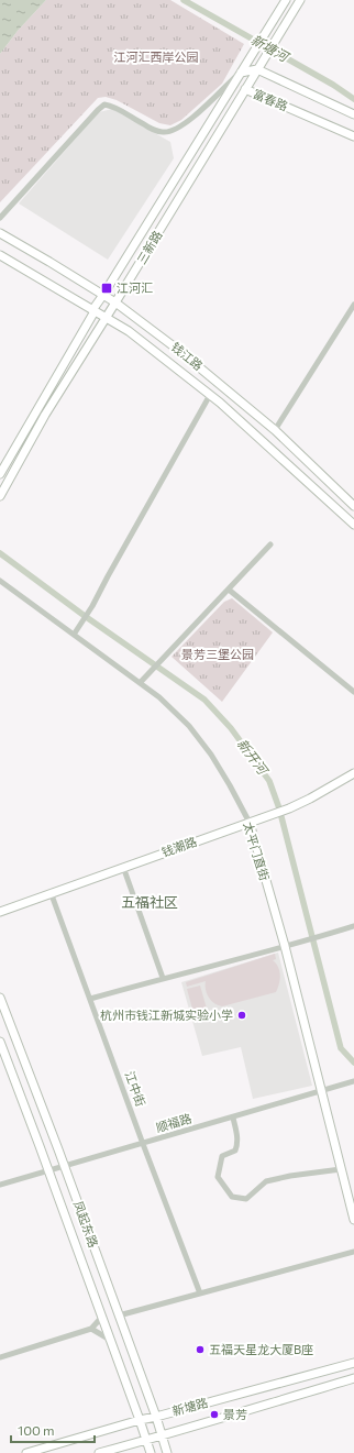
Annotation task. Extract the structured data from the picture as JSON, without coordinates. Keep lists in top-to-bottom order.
{
  "streets": {
    "main road": [
      "富春路",
      "三新路",
      "钱江路",
      "钱潮路",
      "太平门直街",
      "凤起东路",
      "新塘路"
    ],
    "street": ["江中街", "顺福路"]
  },
  "crossings": [
    ["富春路", "三新路"],
    ["三新路", "钱江路"],
    ["钱潮路", "太平门直街"],
    ["钱潮路", "江中街"],
    ["太平门直街", "顺福路"],
    ["江中街", "顺福路"],
    ["顺福路", "凤起东路"],
    ["凤起东路", "新塘路"]
  ],
  "districts": ["五福社区"],
  "water": ["新塘河", "新开河"],
  "parks": ["江河汇西岸公园", "景芳三堡公园"],
  "places": {
    "transit": ["江河汇"],
    "other": ["杭州市钱江新城实验小学", "五福天星龙大厦B座", "景芳"]
  },
  "scale_bar": "100 m"
}
